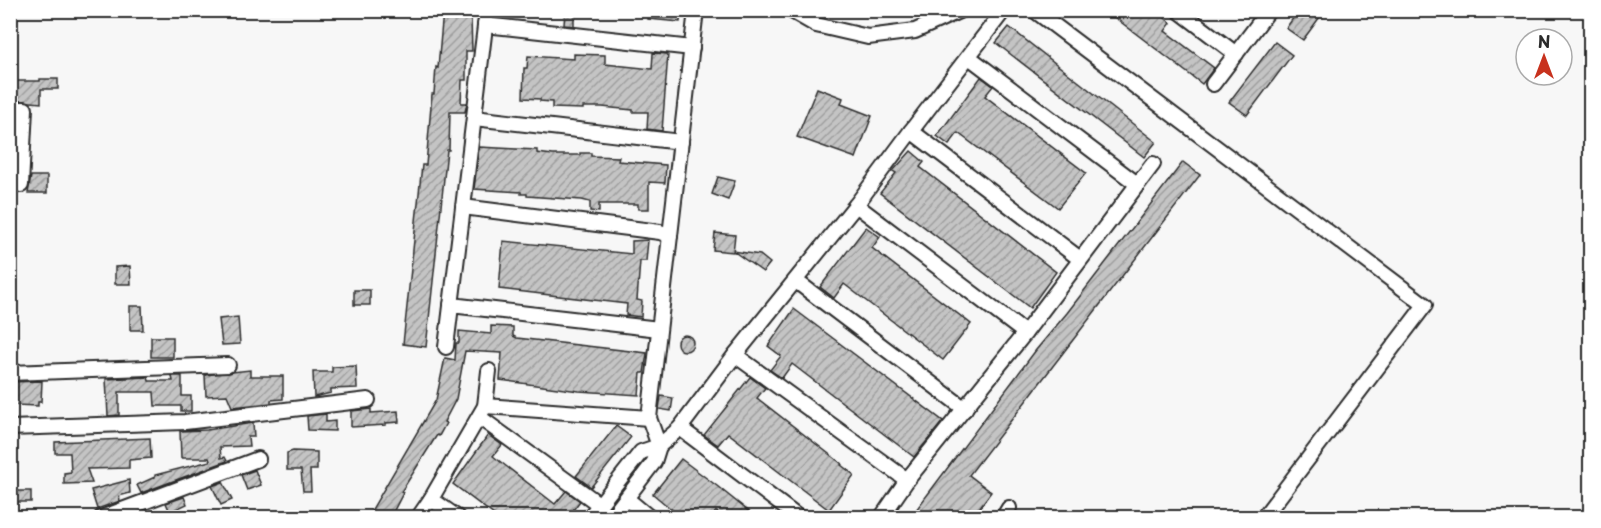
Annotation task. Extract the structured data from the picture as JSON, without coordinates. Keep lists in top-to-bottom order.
{
  "north": "top"
}
